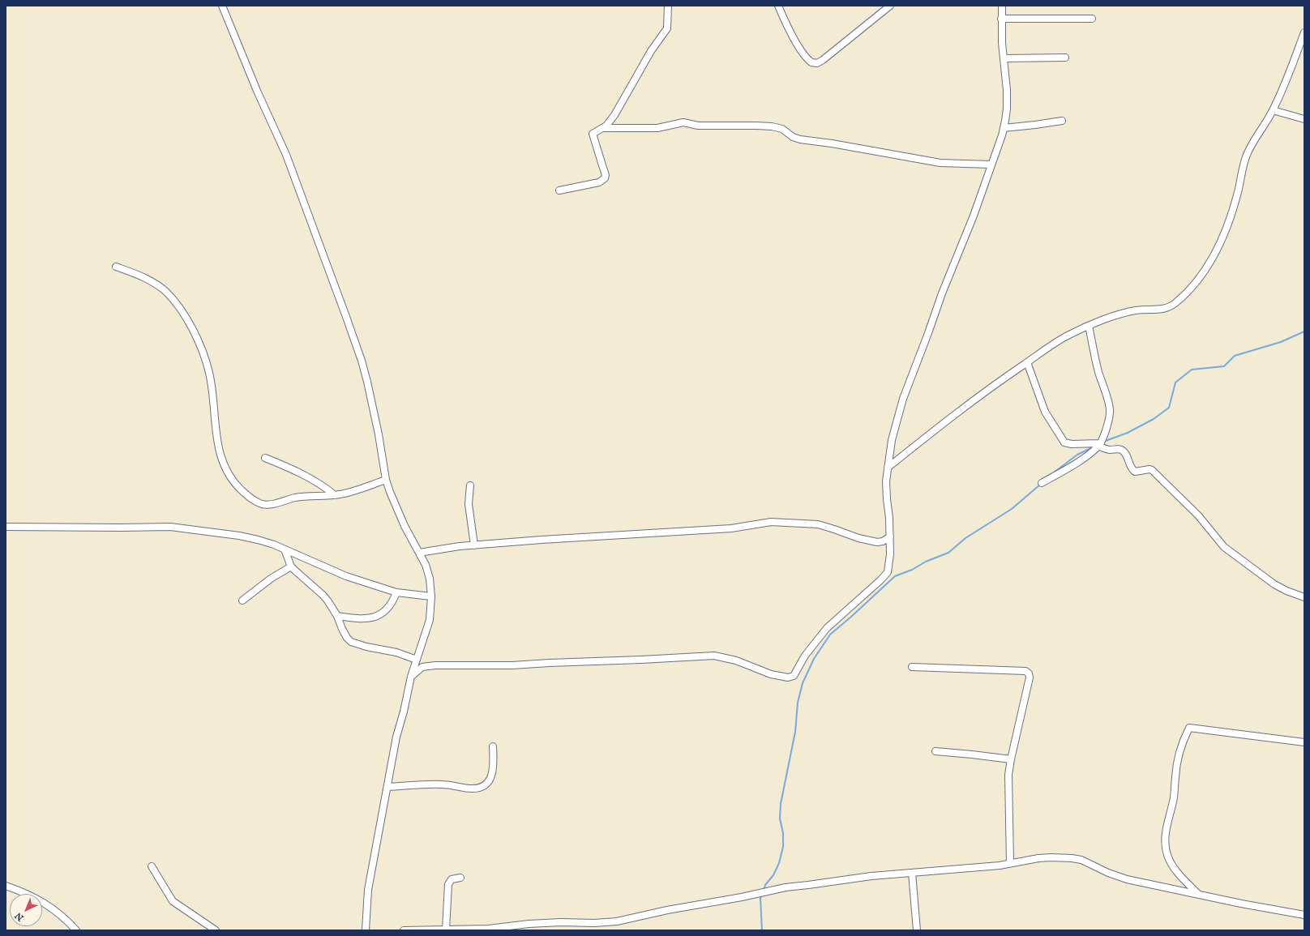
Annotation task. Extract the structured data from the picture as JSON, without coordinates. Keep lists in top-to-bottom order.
{
  "north": "bottom left"
}
